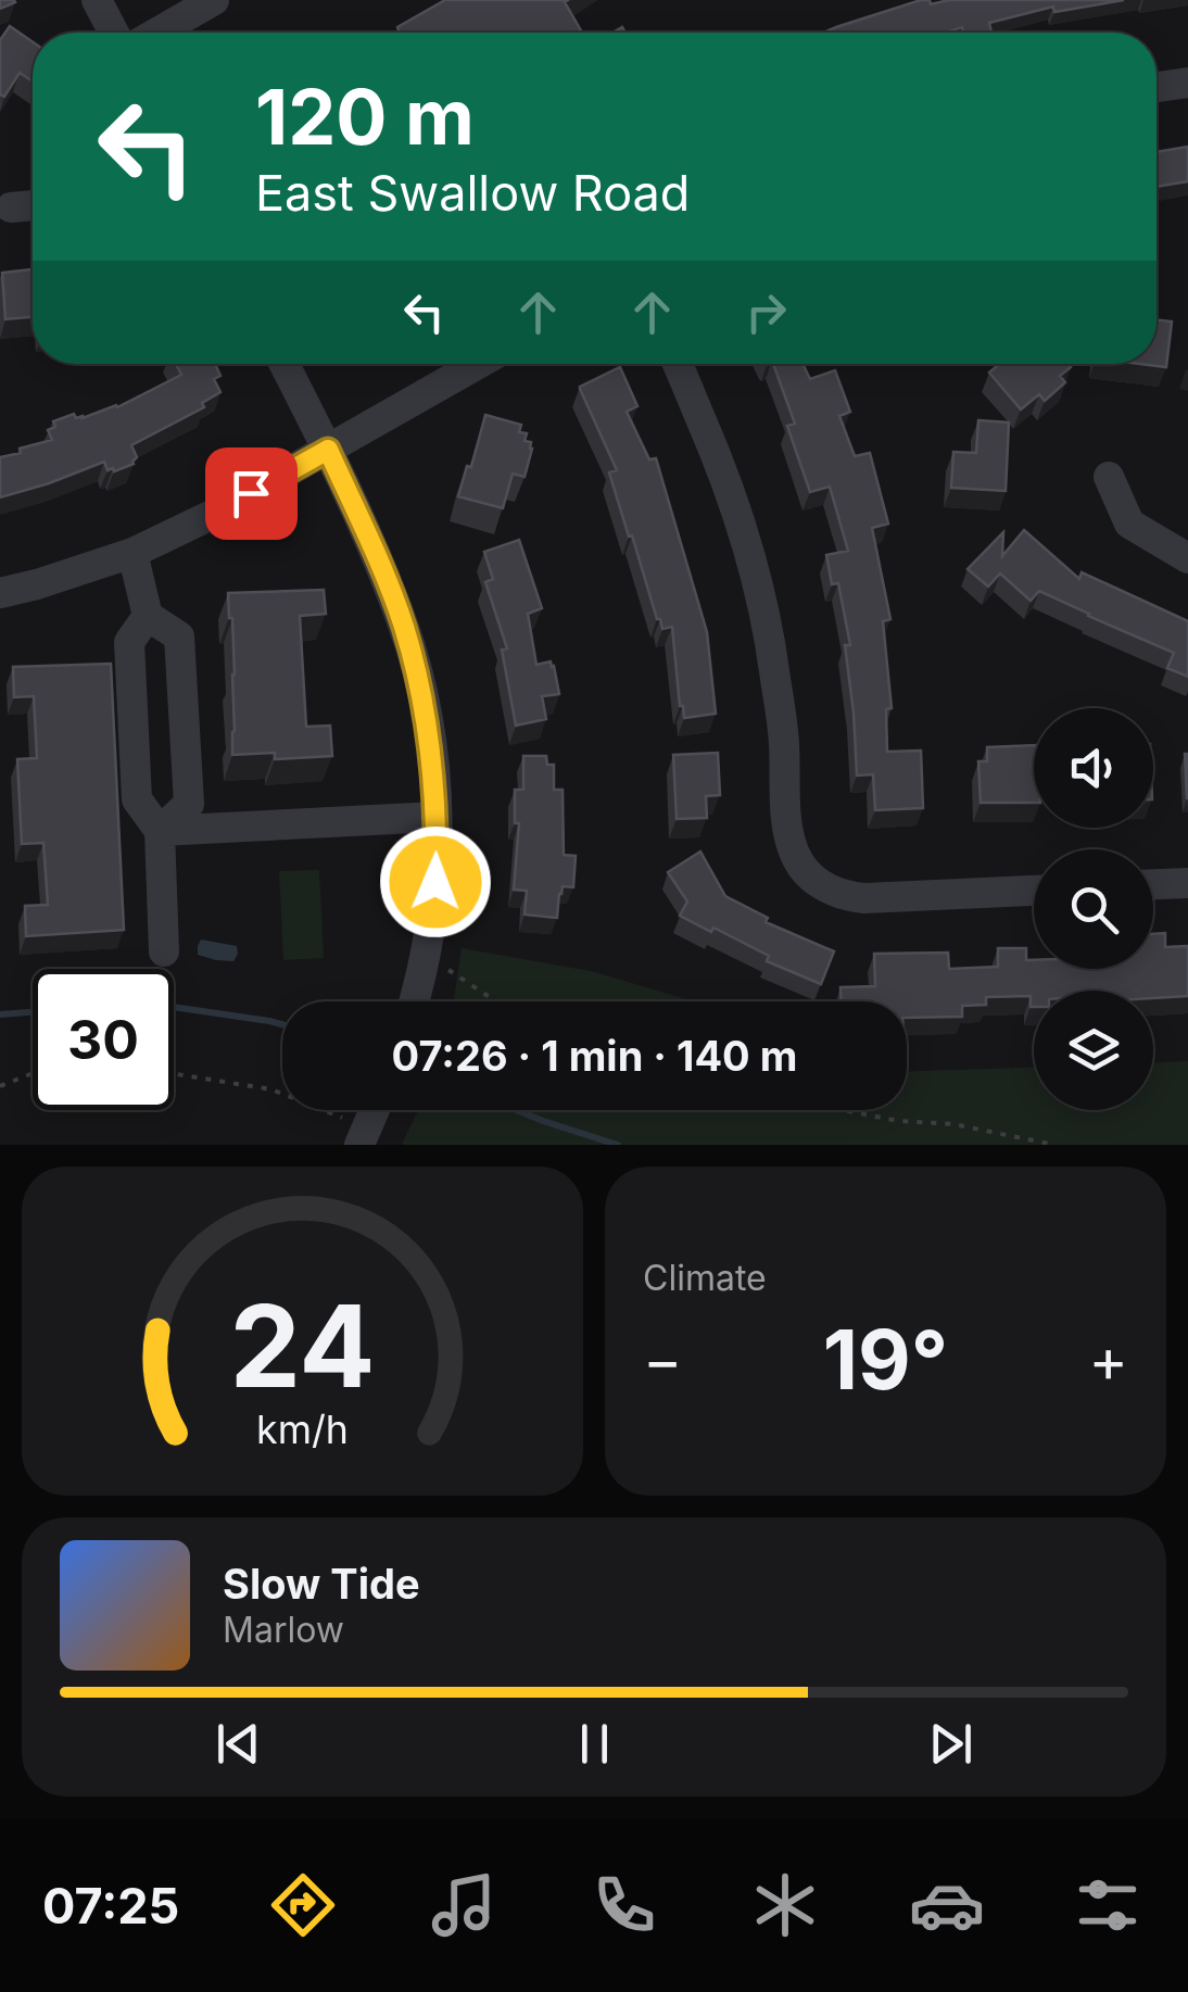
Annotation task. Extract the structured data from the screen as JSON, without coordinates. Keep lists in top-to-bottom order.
{
  "page": {
    "turn": ["120 m", "East Swallow Road"],
    "limit": "30",
    "trip": "07:26 · 1 min · 140 m",
    "tile": "Climate",
    "heat": ["−", "19°", "+"],
    "song": ["Slow Tide", "Marlow"],
    "tabs": "07:25",
    "gauge": ["24", "km/h"]
  }
}
